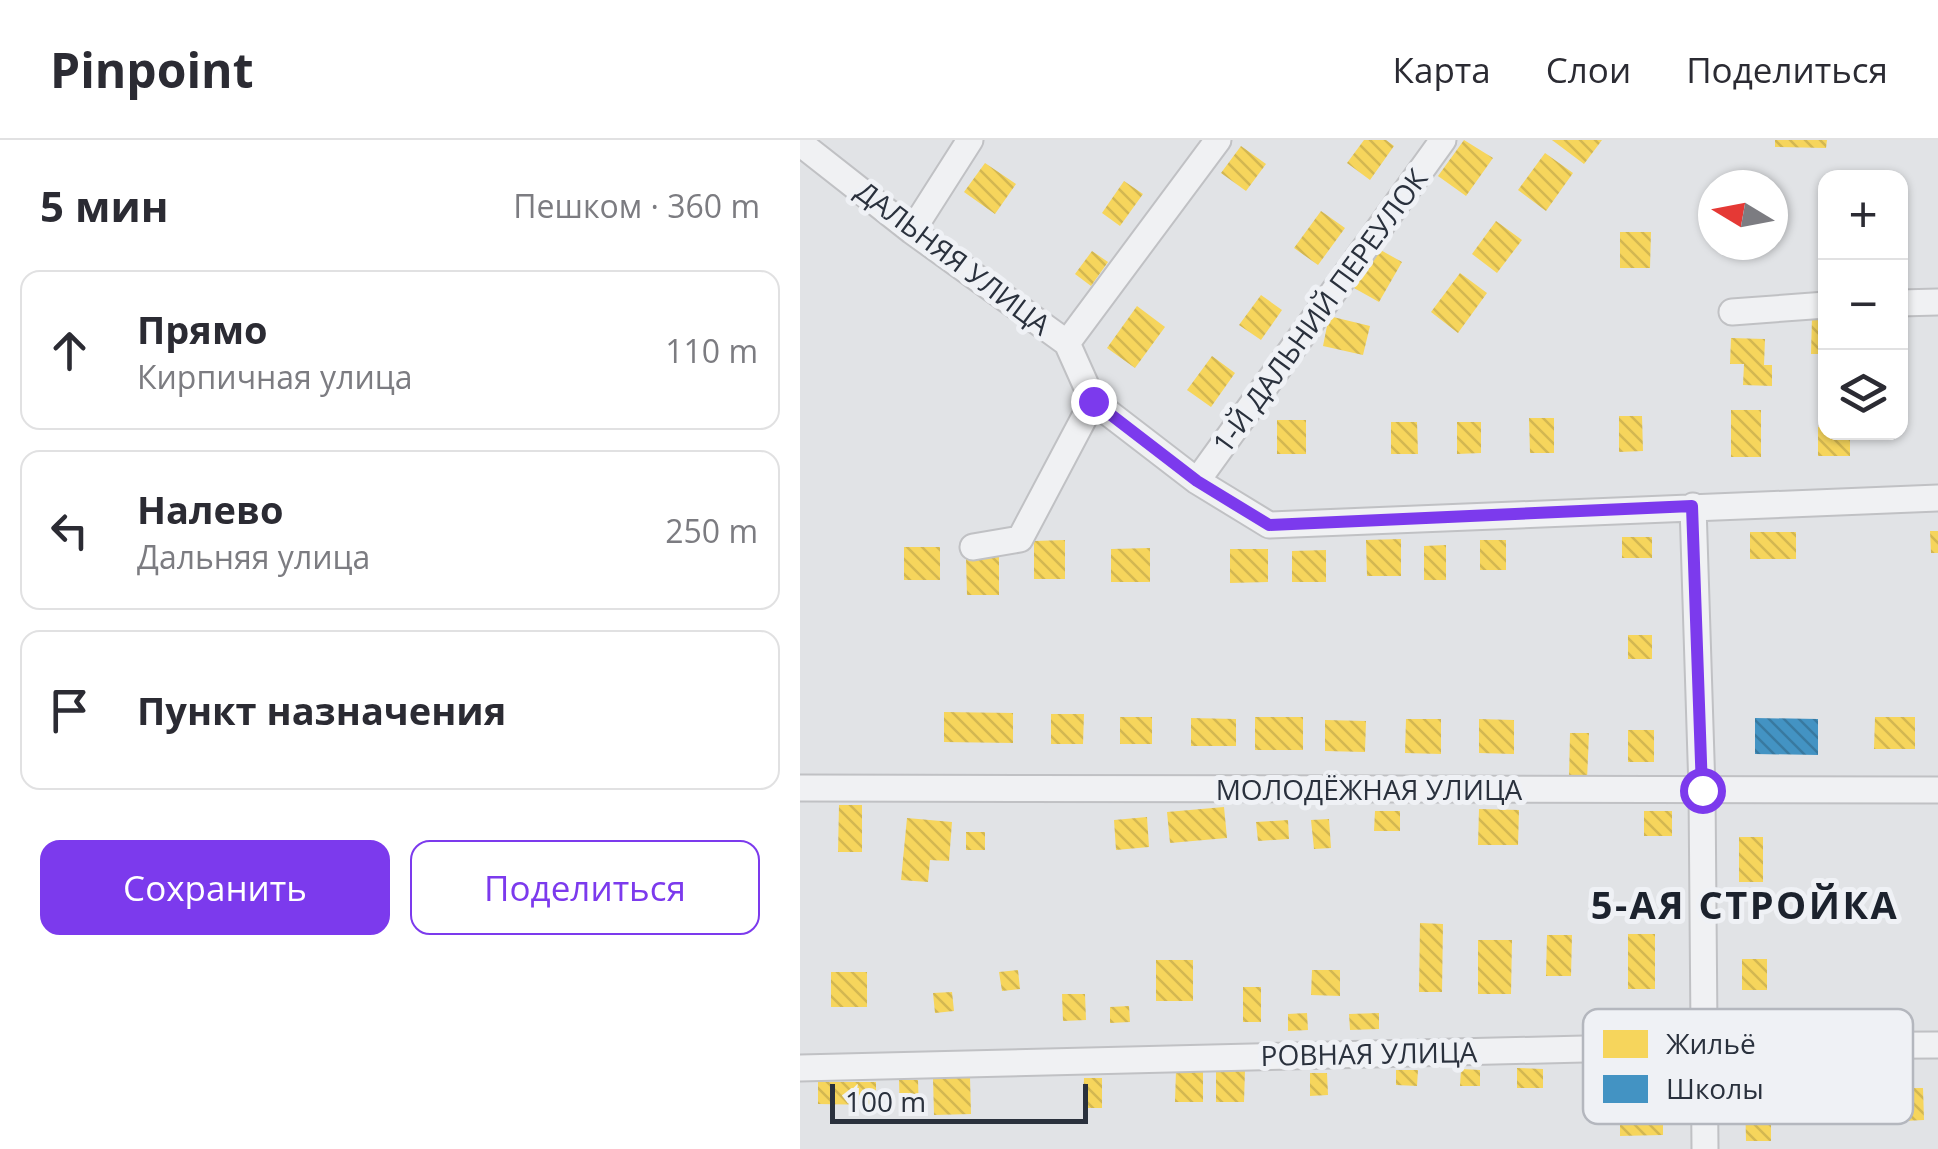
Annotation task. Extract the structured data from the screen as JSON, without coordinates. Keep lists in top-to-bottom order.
{
  "streets": {
    "street": [
      "ДАЛЬНЯЯ УЛИЦА",
      "1-Й ДАЛЬНИЙ ПЕРЕУЛОК",
      "МОЛОДЁЖНАЯ УЛИЦА",
      "РОВНАЯ УЛИЦА"
    ]
  },
  "crossings": [
    ["ДАЛЬНЯЯ УЛИЦА", "1-Й ДАЛЬНИЙ ПЕРЕУЛОК"]
  ],
  "districts": ["5-АЯ СТРОЙКА"],
  "legend": ["Жильё", "Школы"],
  "scale_bar": "100 m",
  "north": "left",
  "page": {
    "header": "Pinpoint",
    "nav": ["Карта", "Слои", "Поделиться"],
    "heading": ["5 мин", "Пешком · 360 m"],
    "map_buttons": ["+", "−"],
    "list": [
      ["Прямо", "Кирпичная улица", "110 m"],
      ["Налево", "Дальняя улица", "250 m"],
      "Пункт назначения"
    ],
    "buttons": ["Сохранить", "Поделиться"],
    "scale": "100 m"
  }
}
